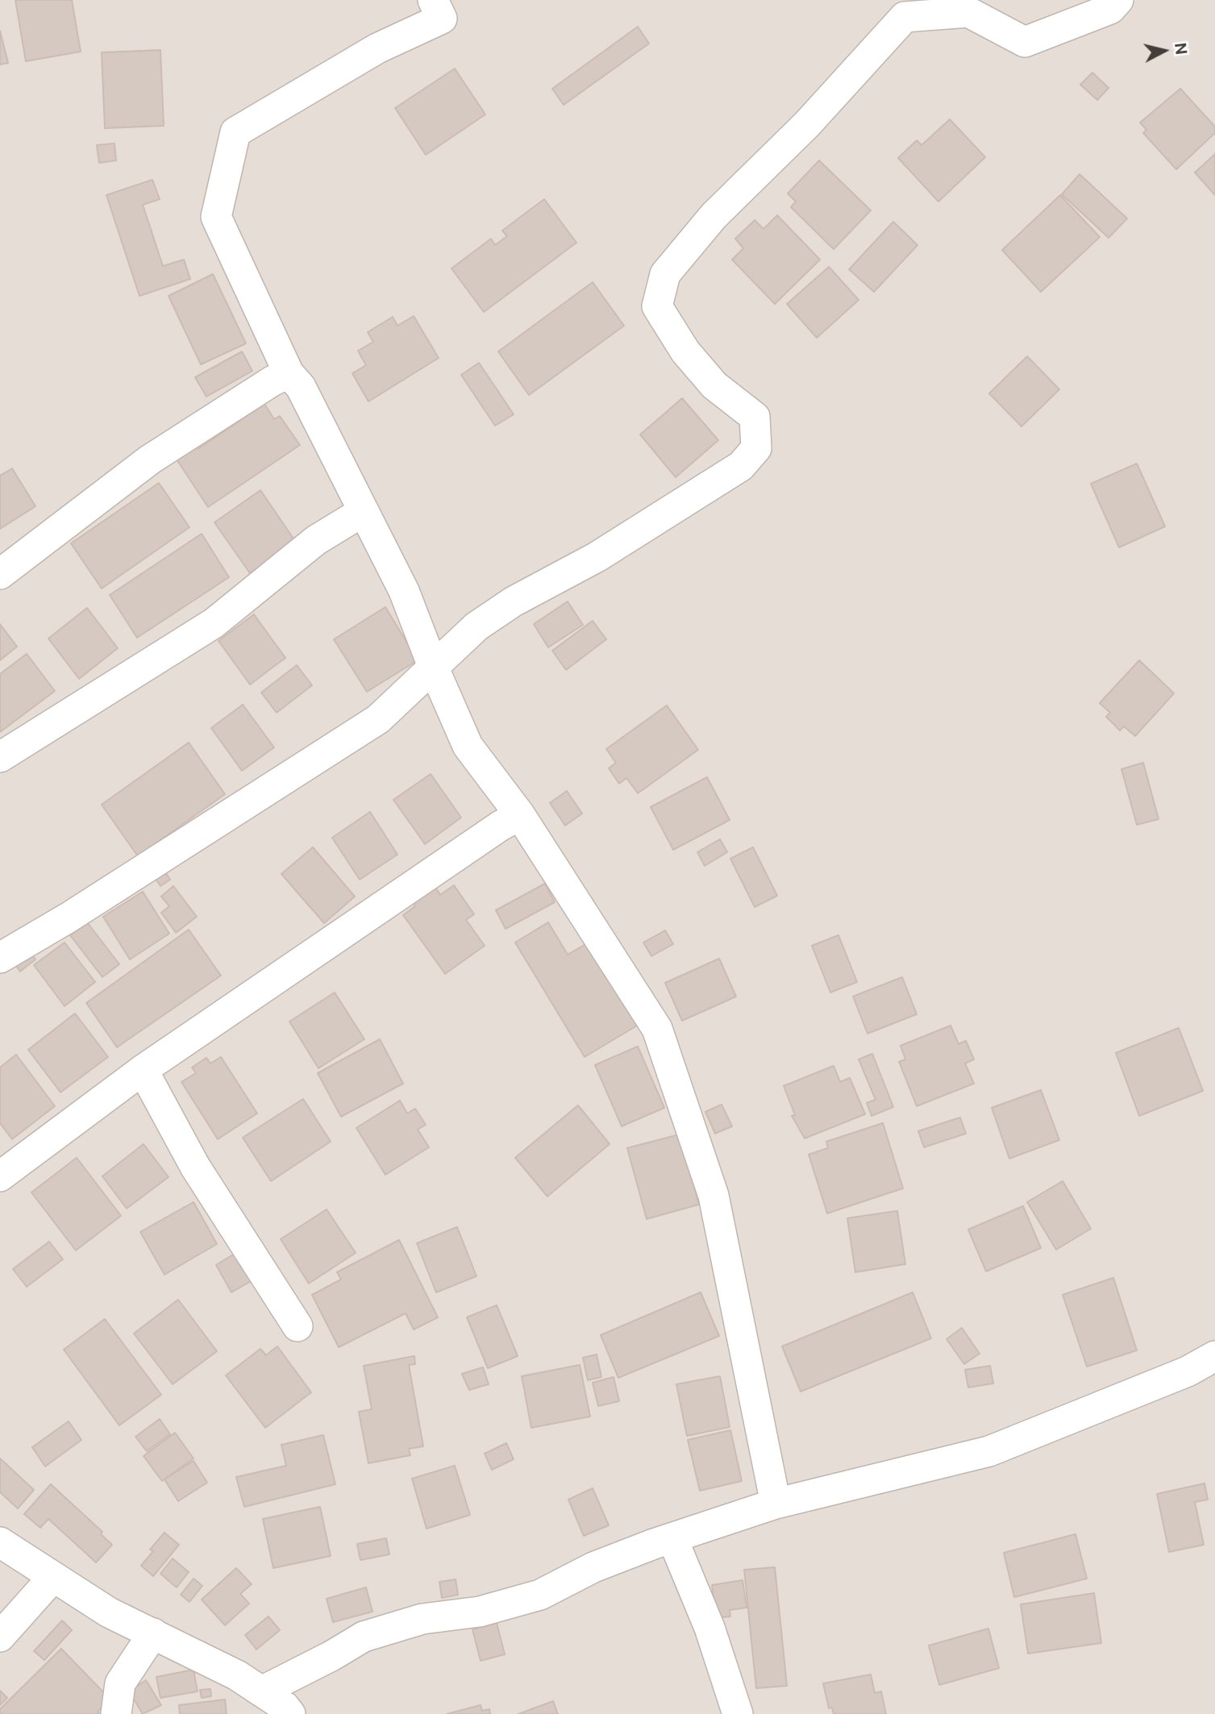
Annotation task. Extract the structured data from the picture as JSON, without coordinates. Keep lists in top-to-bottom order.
{
  "north": "right"
}
